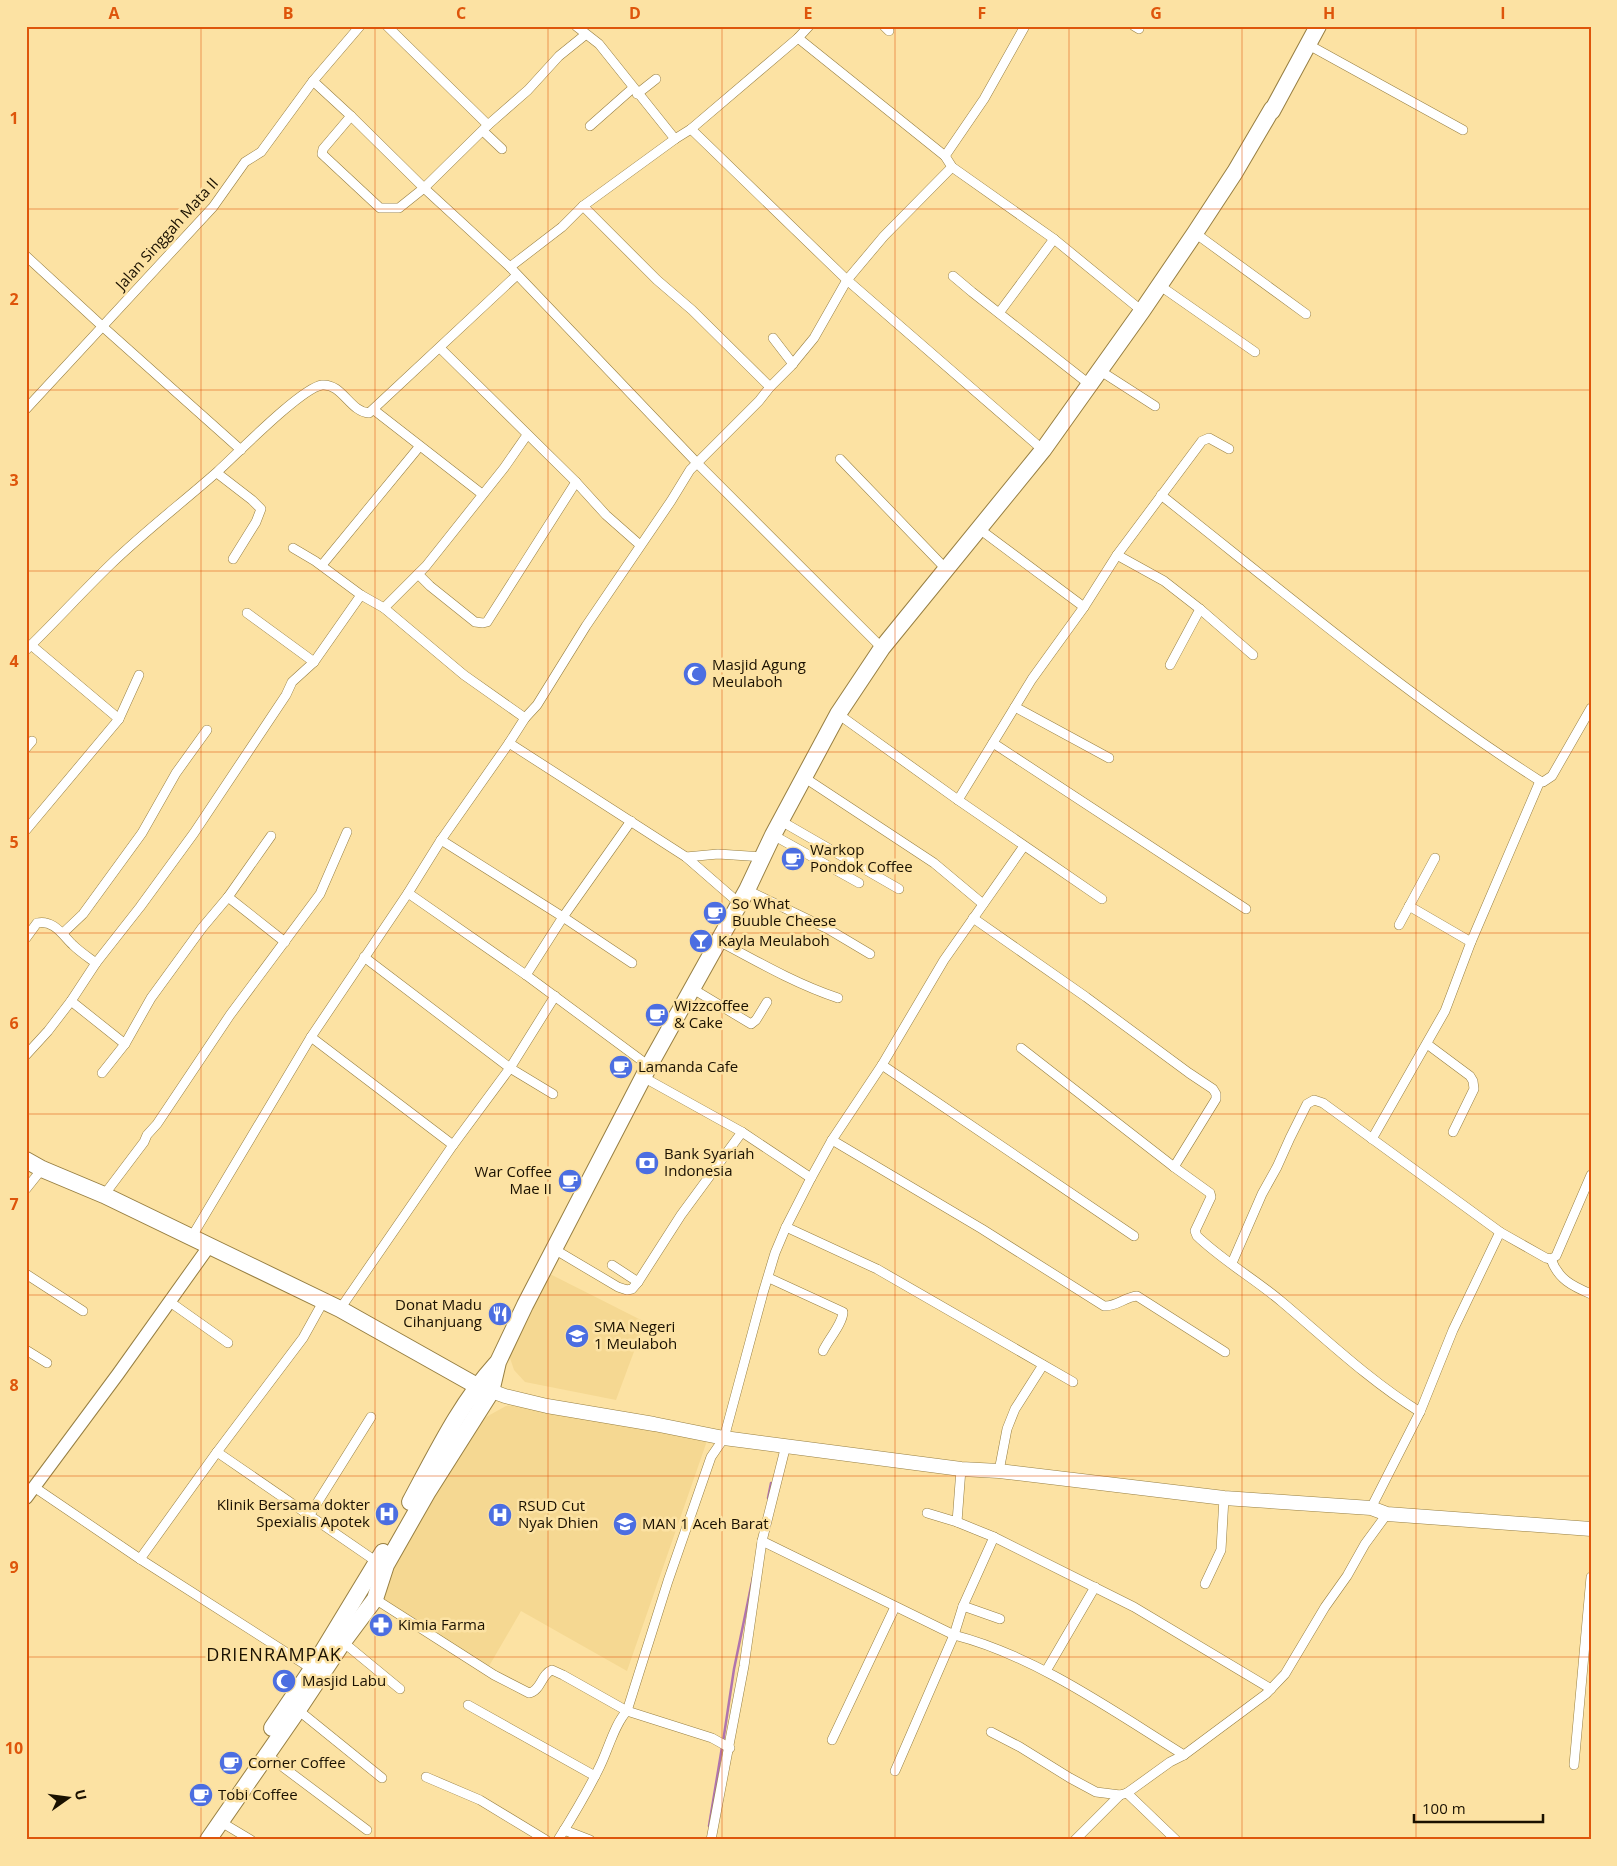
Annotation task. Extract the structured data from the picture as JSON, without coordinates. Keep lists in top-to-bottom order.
{
  "streets": {
    "street": ["Jalan Singgah Mata II"]
  },
  "districts": ["DRIENRAMPAK"],
  "places": {
    "mosque": ["Masjid Agung Meulaboh", "Masjid Labu"],
    "cafe": [
      "Warkop Pondok Coffee",
      "So What Buuble Cheese",
      "Wizzcoffee & Cake",
      "Lamanda Cafe",
      "War Coffee Mae II",
      "Corner Coffee",
      "Tobi Coffee"
    ],
    "bar": ["Kayla Meulaboh"],
    "bank": ["Bank Syariah Indonesia"],
    "restaurant": ["Donat Madu Cihanjuang"],
    "school or university": ["SMA Negeri 1 Meulaboh", "MAN 1 Aceh Barat"],
    "hospital": ["Klinik Bersama dokter Spexialis Apotek", "RSUD Cut Nyak Dhien"],
    "pharmacy": ["Kimia Farma"]
  },
  "scale_bar": "100 m",
  "north": "right",
  "grid": {
    "columns": [
      "A",
      "B",
      "C",
      "D",
      "E",
      "F",
      "G",
      "H",
      "I"
    ],
    "rows": [
      "1",
      "2",
      "3",
      "4",
      "5",
      "6",
      "7",
      "8",
      "9",
      "10"
    ]
  }
}
